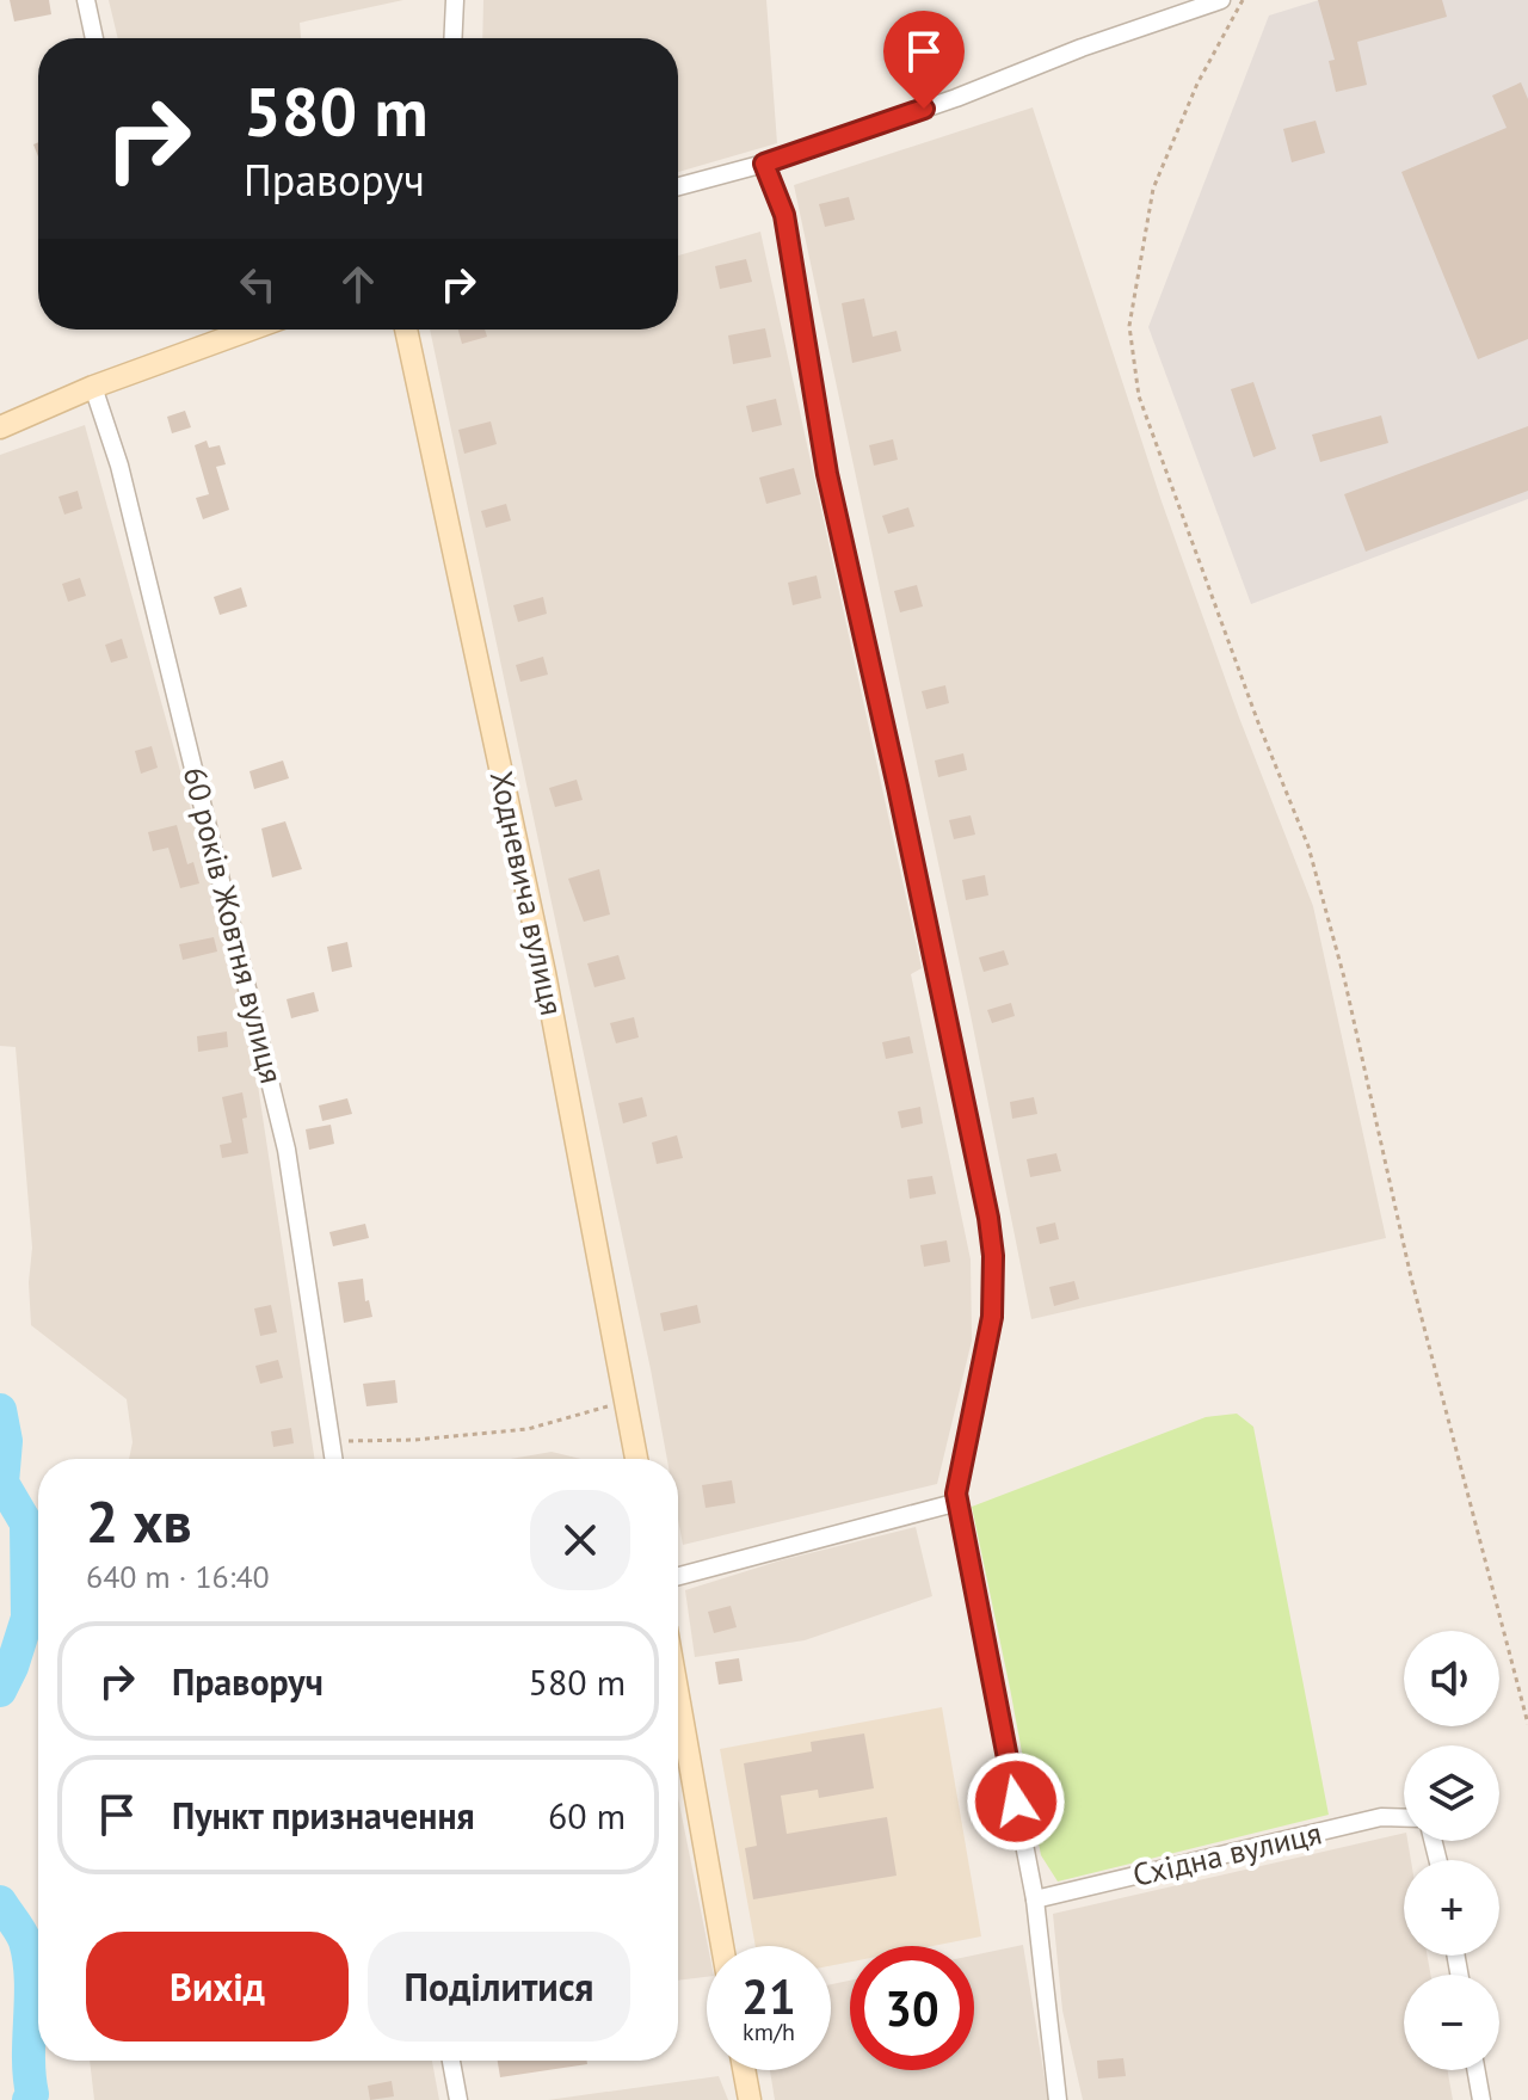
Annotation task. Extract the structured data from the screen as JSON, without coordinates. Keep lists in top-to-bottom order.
{
  "streets": {
    "main road": ["Ходневича вулиця"],
    "street": ["60 років Жовтня вулиця", "Східна вулиця"]
  },
  "page": {
    "turn": ["580 m", "Праворуч"],
    "heading": ["2 хв", "640 m · 16:40"],
    "list": [
      {
        "name": "Праворуч",
        "value": "580 m"
      },
      {
        "name": "Пункт призначення",
        "value": "60 m"
      }
    ],
    "map_buttons": ["+", "−"],
    "buttons": ["Вихід", "Поділитися"],
    "speed": "21 km/h",
    "limit": "30"
  }
}
